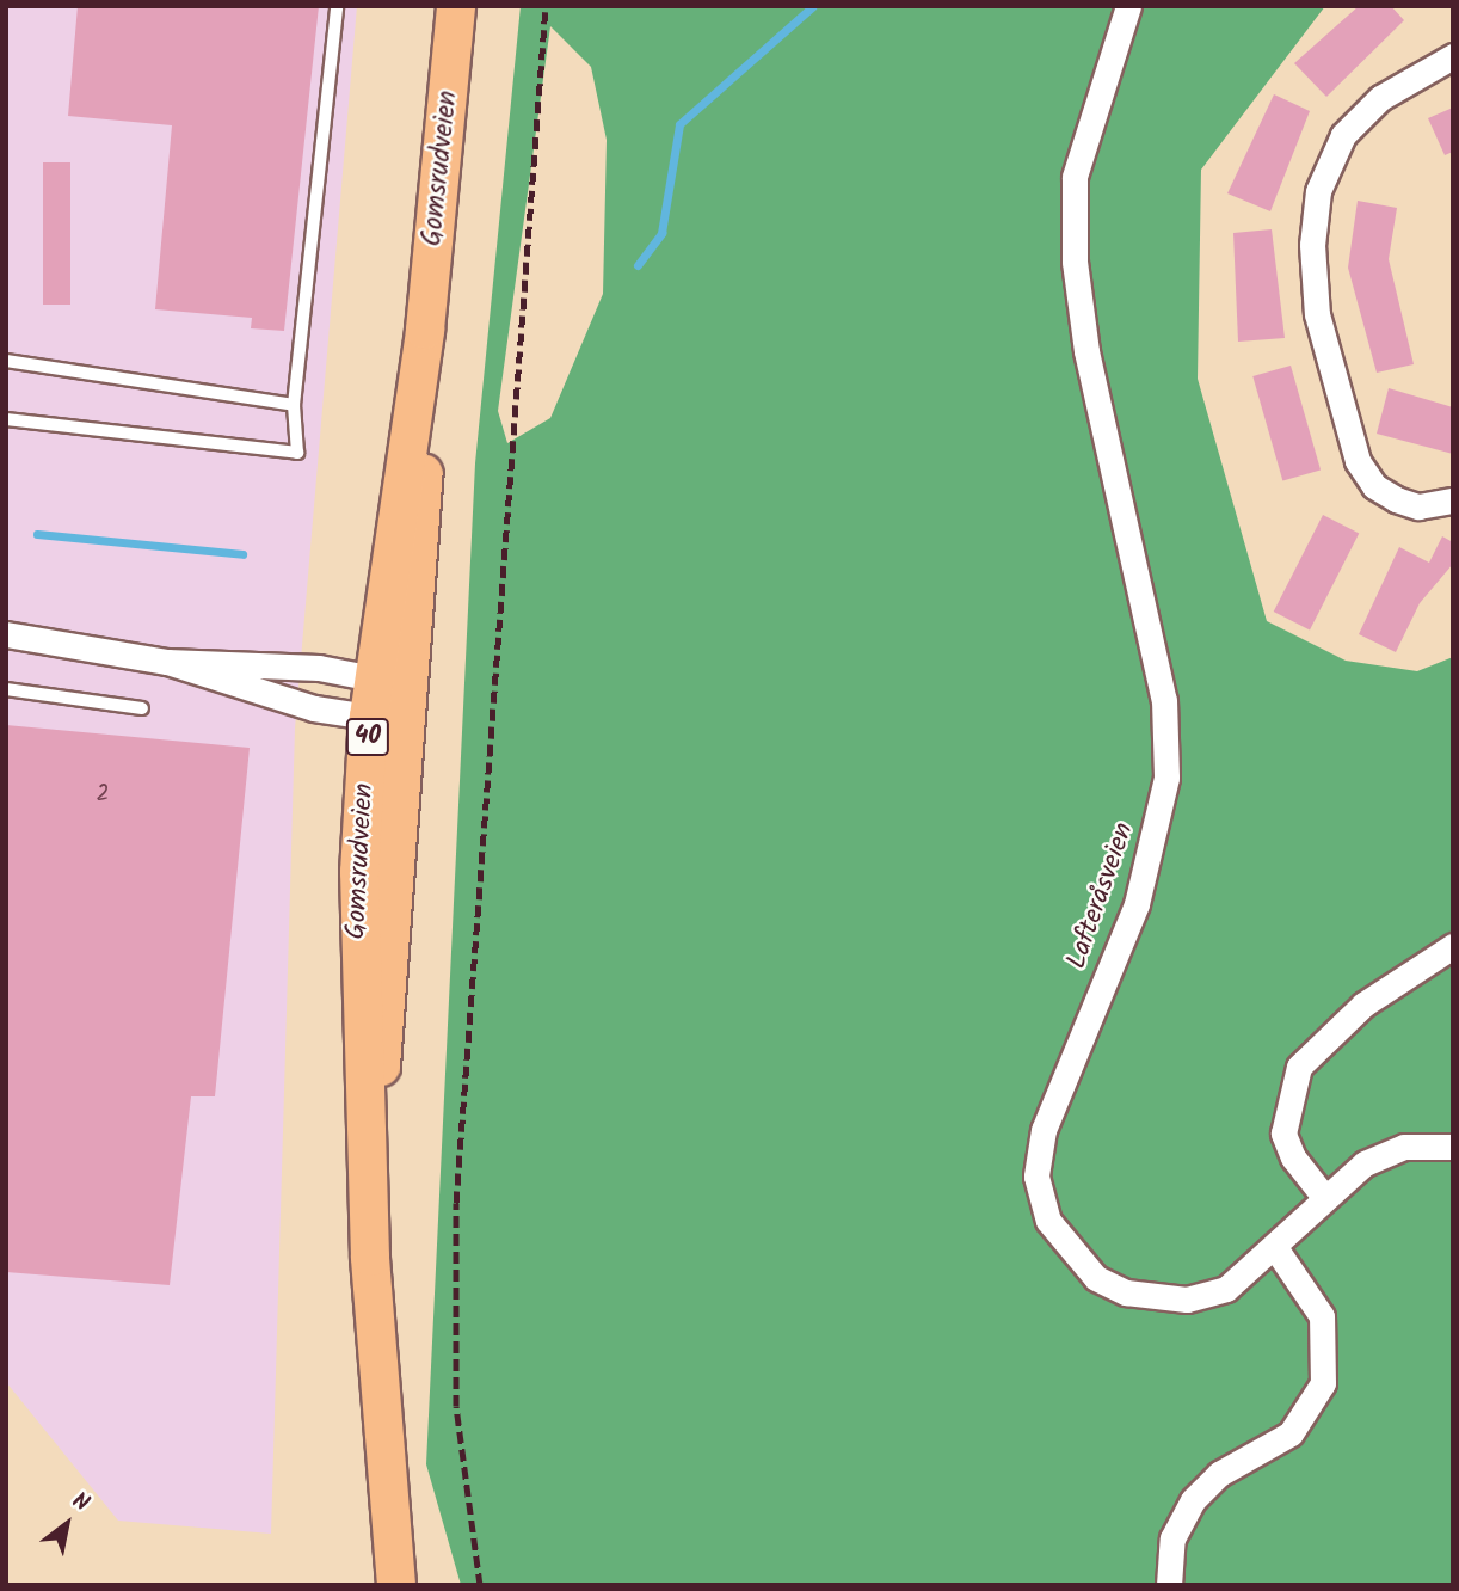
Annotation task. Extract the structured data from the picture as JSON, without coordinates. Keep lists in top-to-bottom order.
{
  "streets": {
    "main road": ["Gomsrudveien", "40"],
    "street": ["Lafteråsveien"]
  },
  "house_numbers": ["2"],
  "north": "top right"
}
